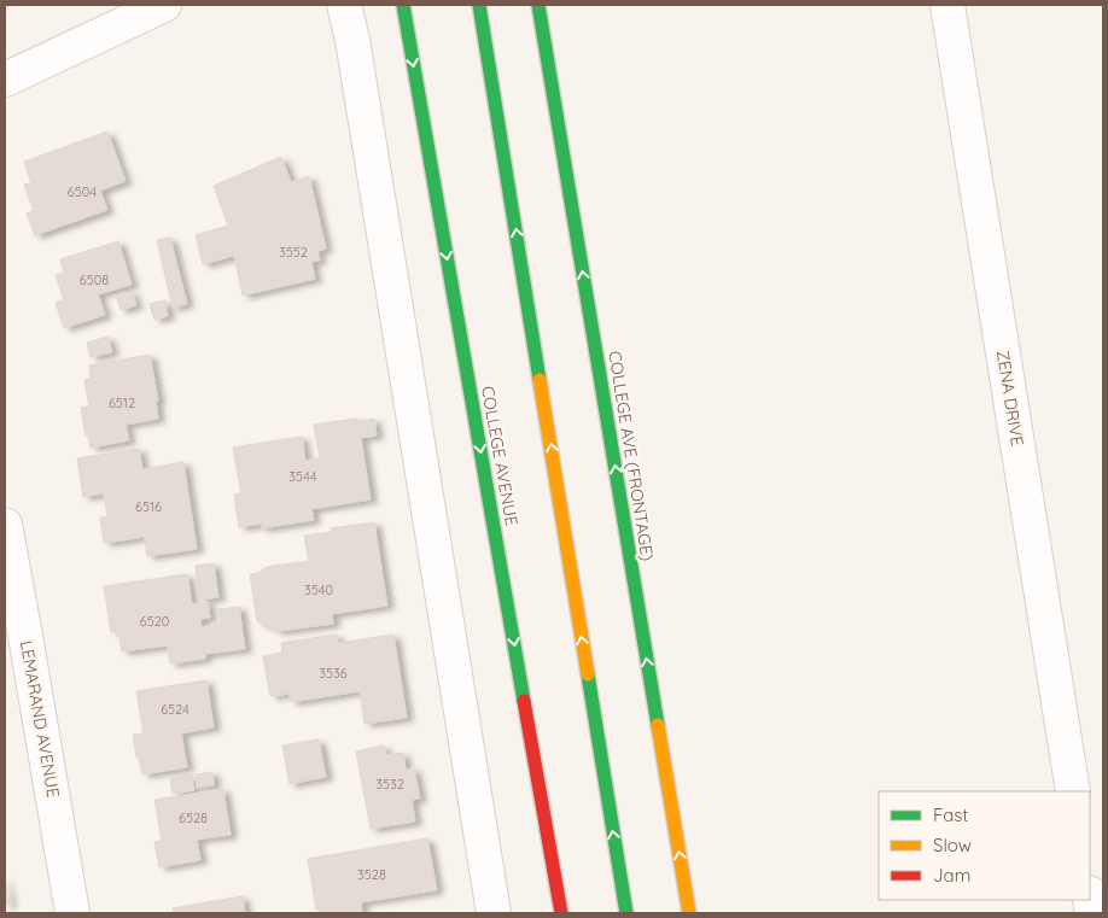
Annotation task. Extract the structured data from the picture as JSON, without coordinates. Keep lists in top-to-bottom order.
{
  "streets": {
    "main road": ["COLLEGE AVENUE", "COLLEGE AVE (FRONTAGE)"],
    "street": ["ZENA DRIVE", "LEMARAND AVENUE"]
  },
  "house_numbers": [
    "6504",
    "3552",
    "6508",
    "6512",
    "3544",
    "6516",
    "3540",
    "6520",
    "3536",
    "6524",
    "3532",
    "6528",
    "3528"
  ],
  "legend": ["Fast", "Slow", "Jam"]
}
